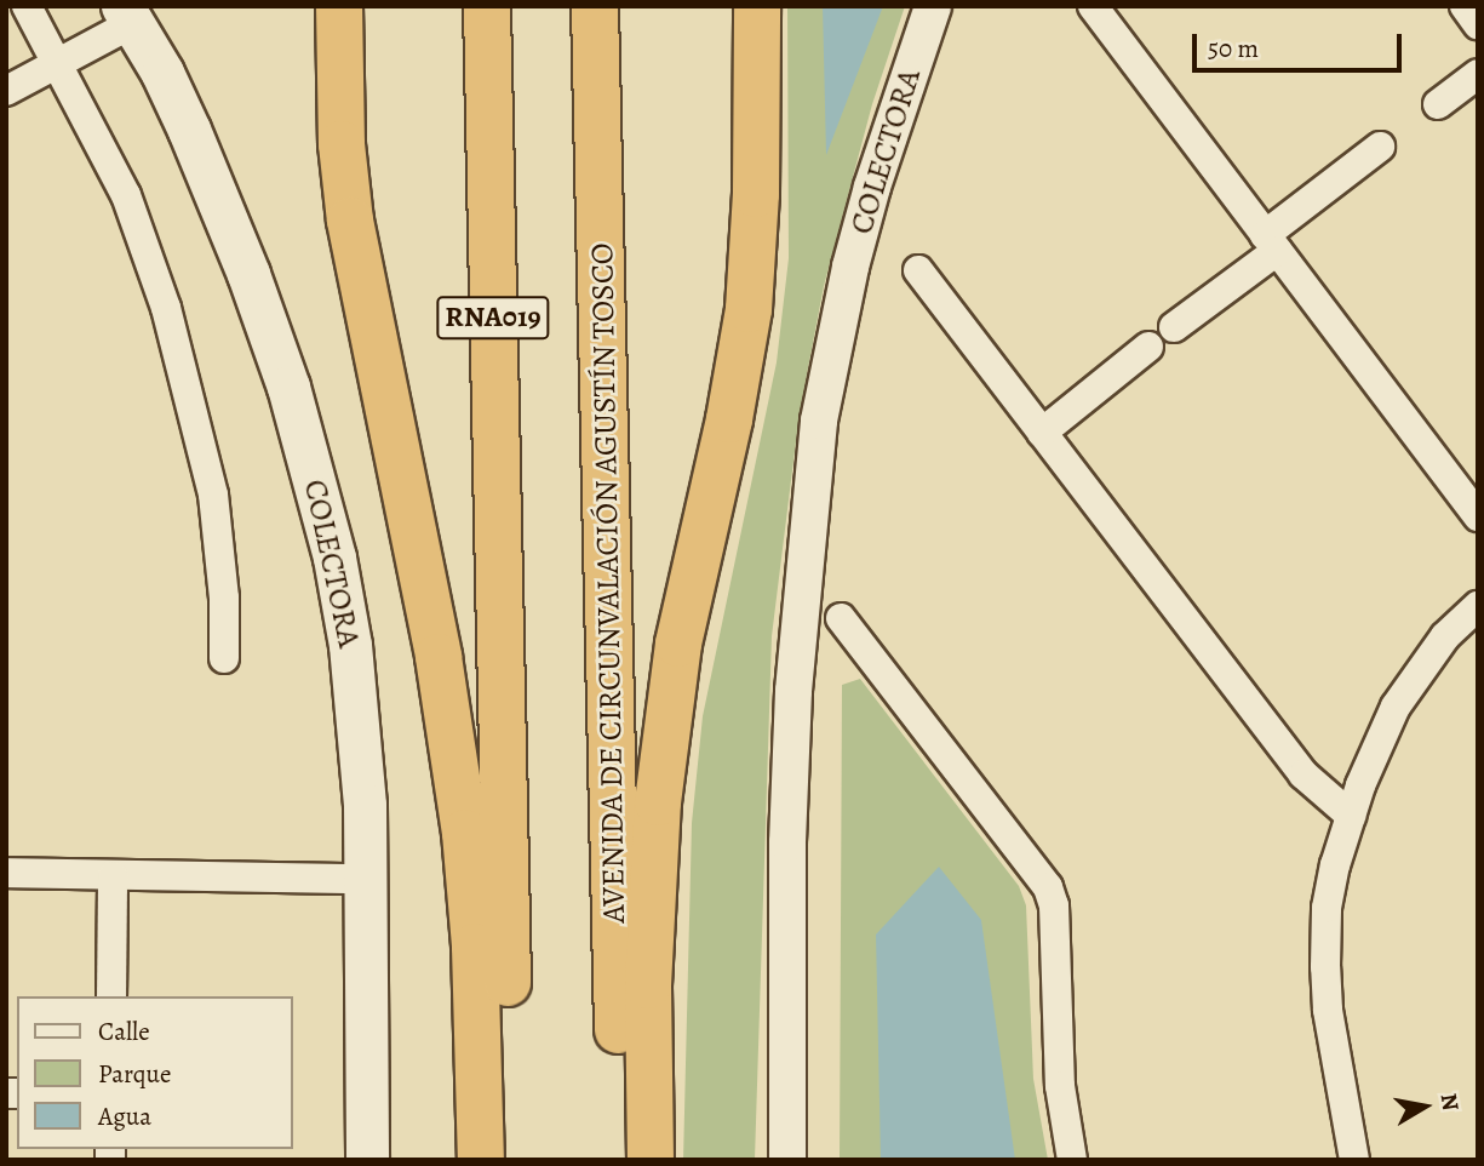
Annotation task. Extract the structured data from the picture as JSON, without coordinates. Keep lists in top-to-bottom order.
{
  "streets": {
    "highway": ["RNA019", "AVENIDA DE CIRCUNVALACIÓN AGUSTÍN TOSCO"],
    "main road": ["COLECTORA"]
  },
  "legend": ["Calle", "Parque", "Agua"],
  "scale_bar": "50 m",
  "north": "right"
}
